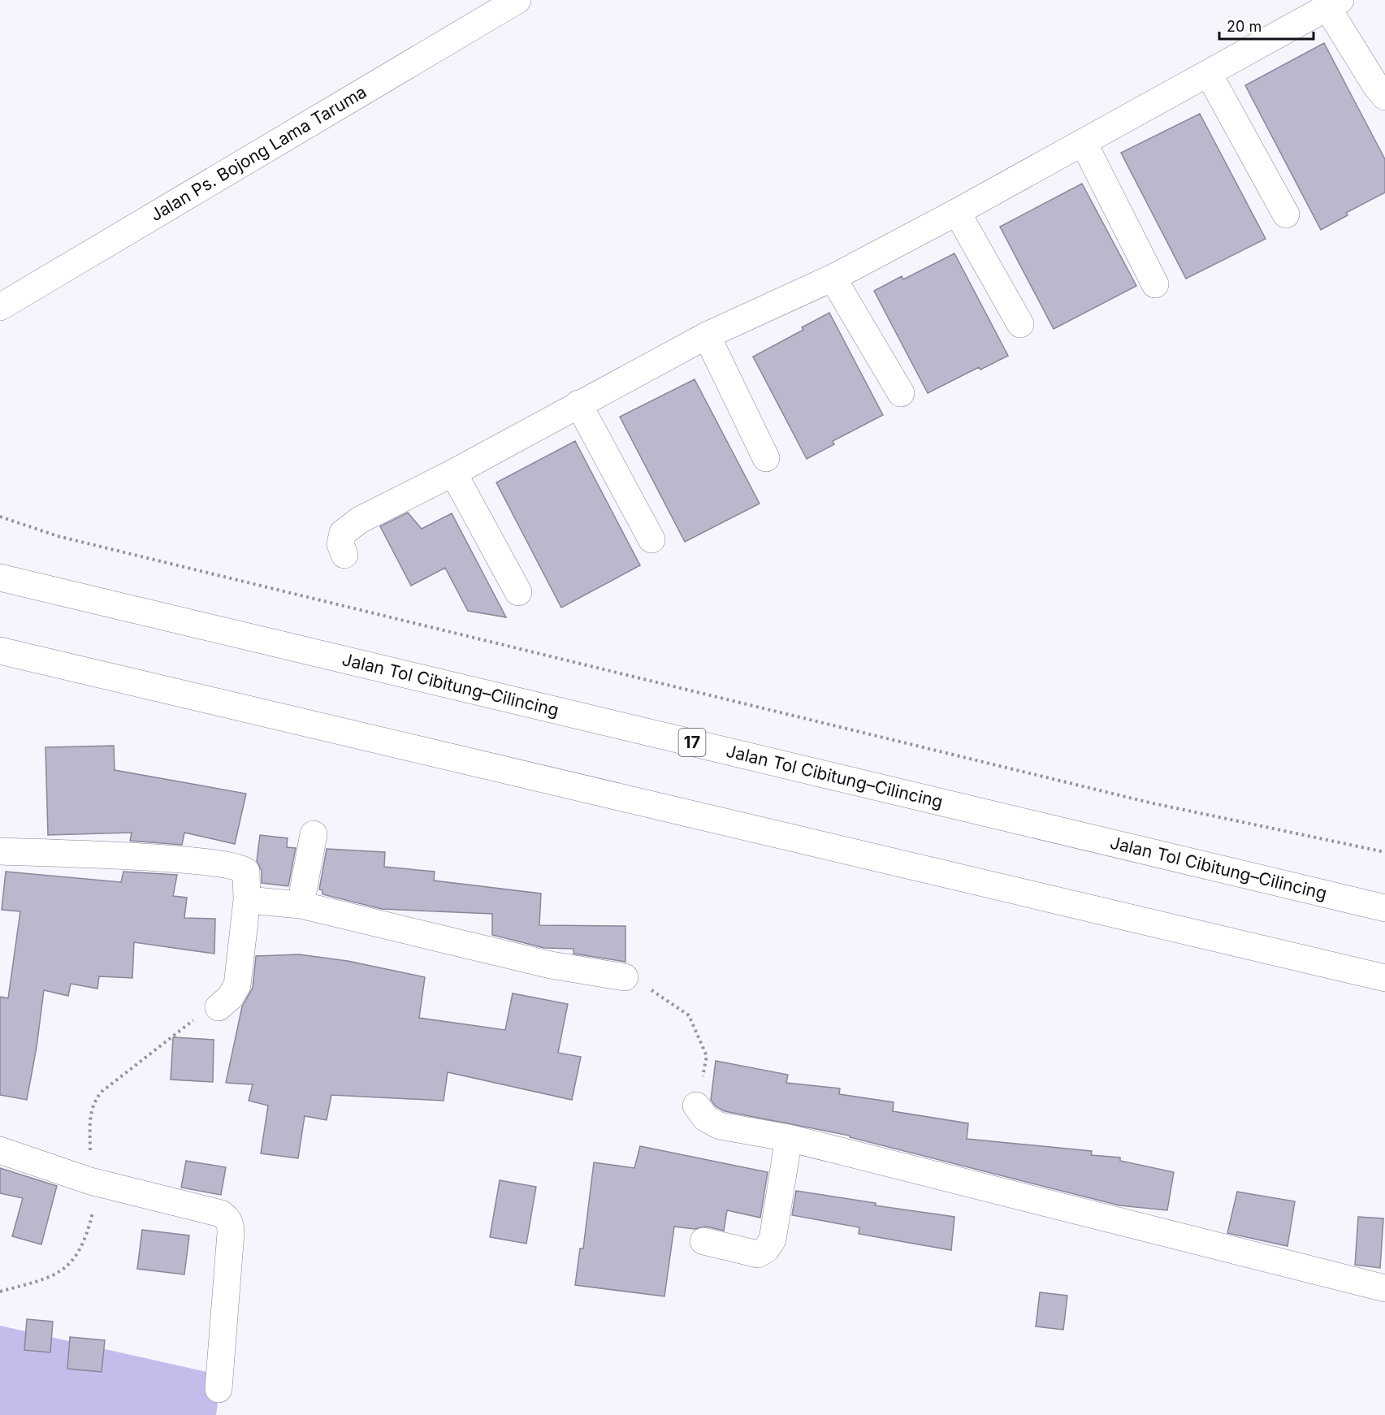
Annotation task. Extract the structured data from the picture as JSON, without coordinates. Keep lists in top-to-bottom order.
{
  "streets": {
    "main road": ["Jalan Ps. Bojong Lama Taruma", "Jalan Tol Cibitung–Cilincing", "17"]
  },
  "scale_bar": "20 m"
}
